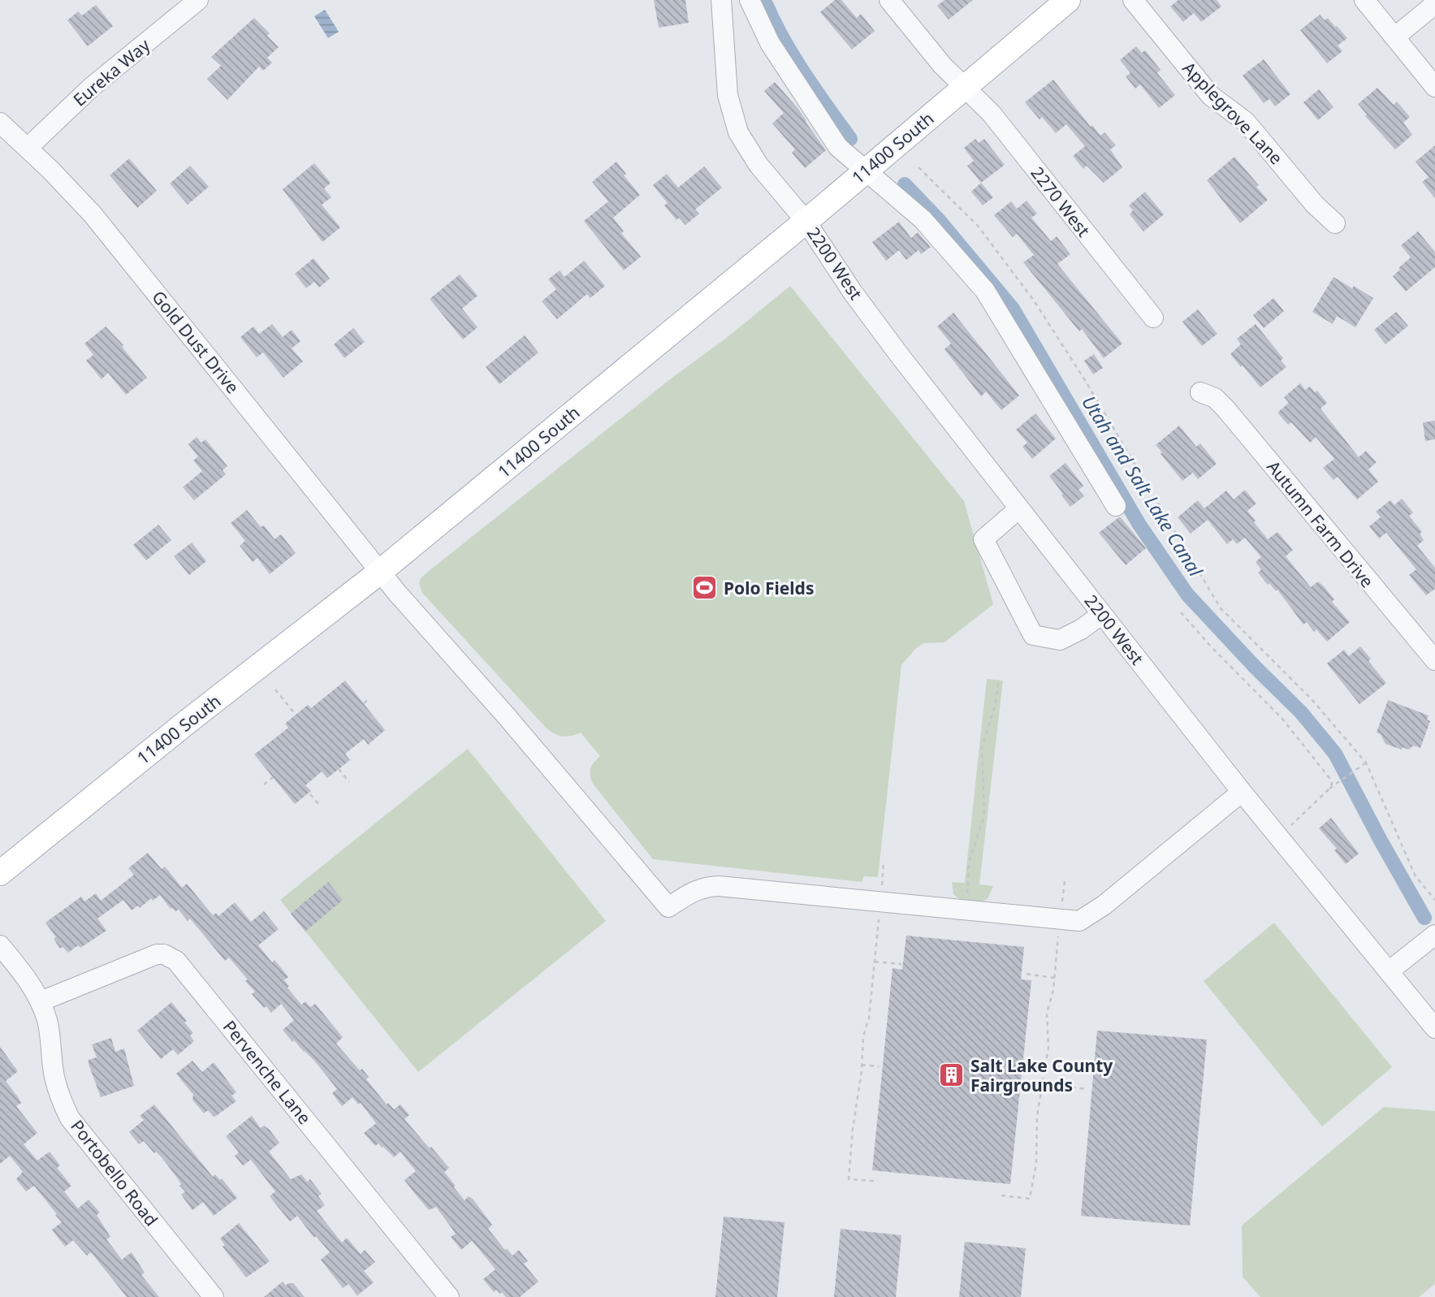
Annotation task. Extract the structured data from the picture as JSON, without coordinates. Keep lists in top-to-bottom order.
{
  "streets": {
    "main road": ["11400 South"],
    "street": [
      "Eureka Way",
      "Applegrove Lane",
      "2270 West",
      "2200 West",
      "Gold Dust Drive",
      "Autumn Farm Drive",
      "Pervenche Lane",
      "Portobello Road"
    ]
  },
  "crossings": [
    ["Eureka Way", "Gold Dust Drive"],
    ["11400 South", "2270 West"],
    ["11400 South", "2200 West"],
    ["11400 South", "Gold Dust Drive"],
    ["2200 West", "Gold Dust Drive"],
    ["Pervenche Lane", "Portobello Road"]
  ],
  "water": ["Utah and Salt Lake Canal"],
  "places": {
    "sports": ["Polo Fields"],
    "building": ["Salt Lake County Fairgrounds"]
  }
}
